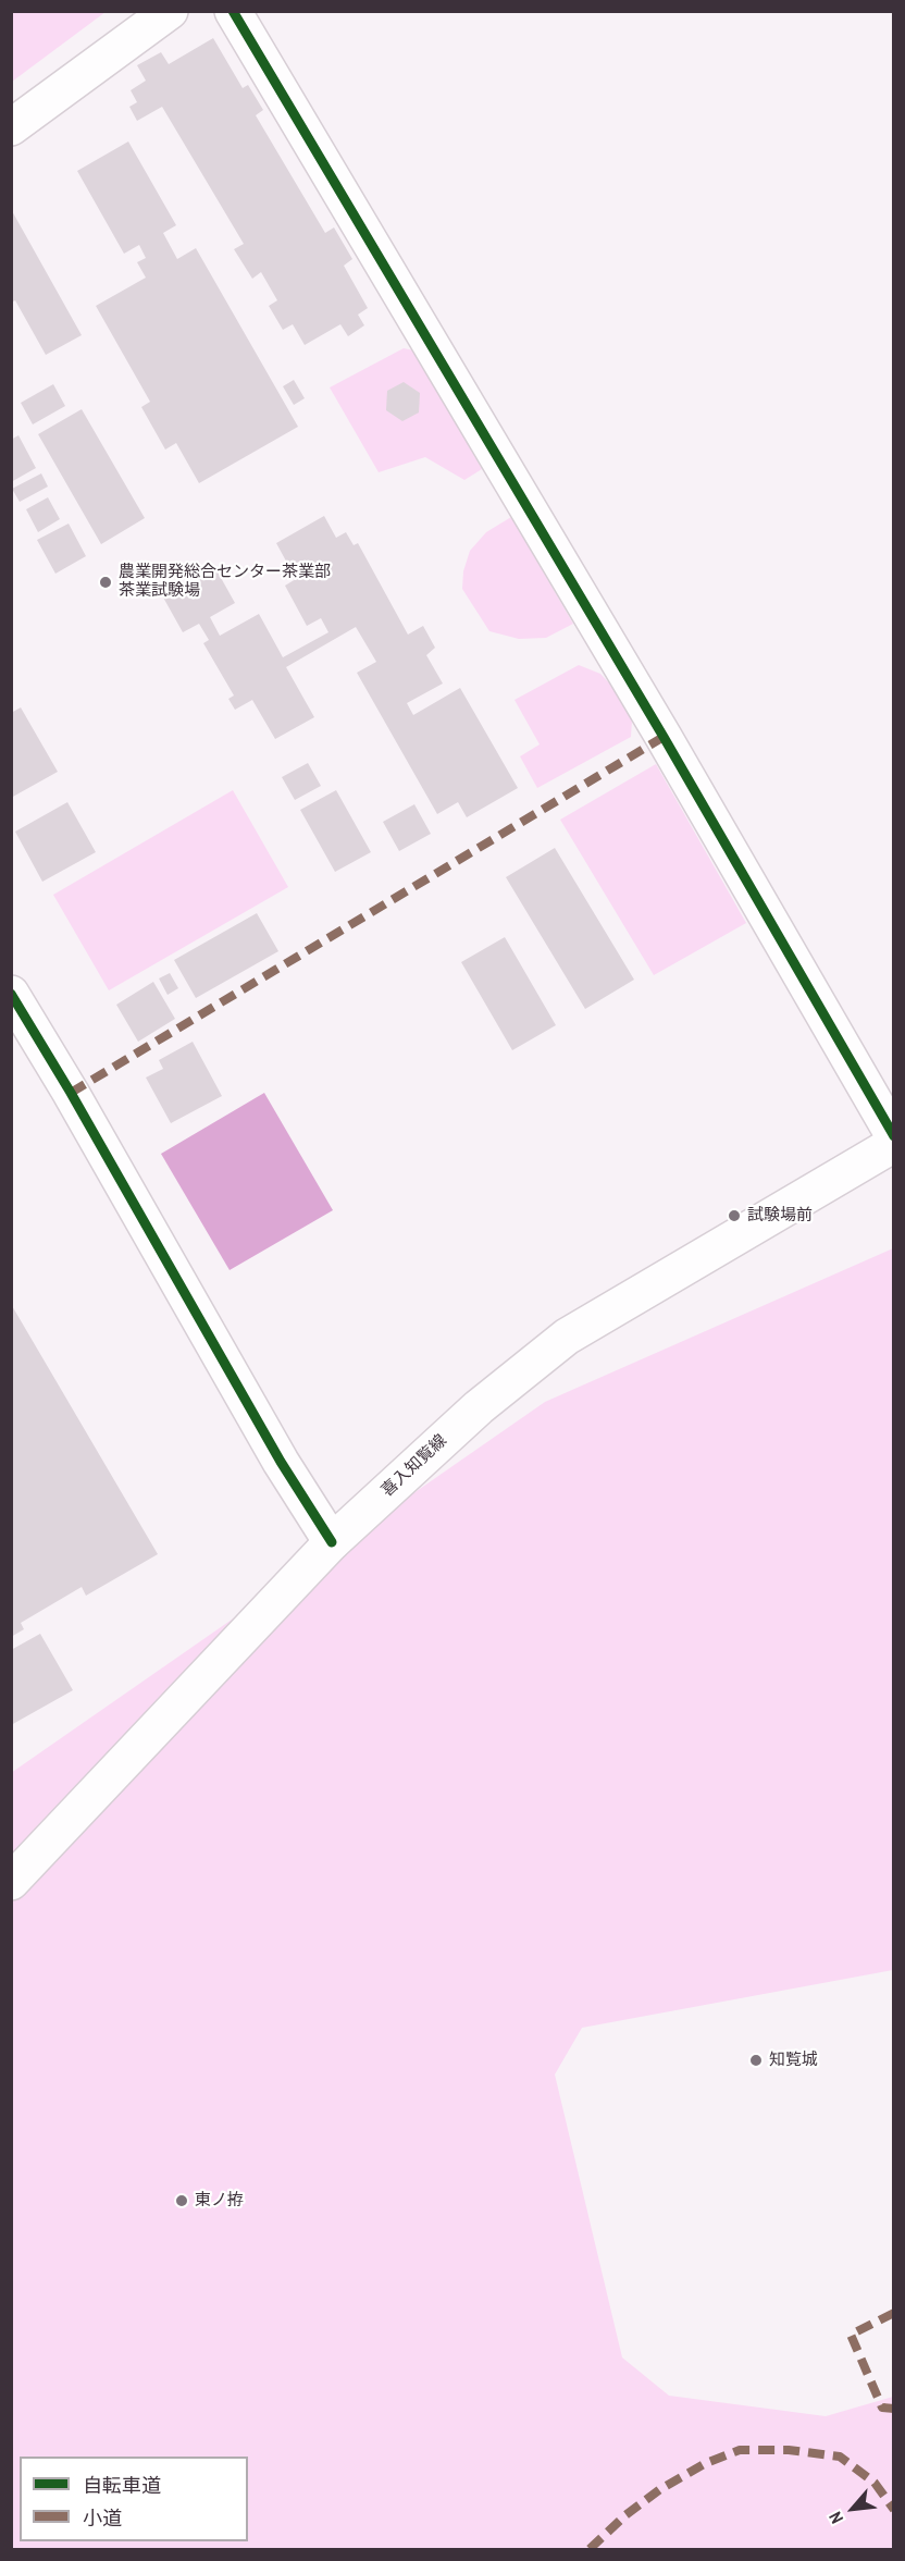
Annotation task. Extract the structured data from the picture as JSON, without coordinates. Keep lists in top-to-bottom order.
{
  "streets": {
    "street": ["喜入知覧線"]
  },
  "places": [
    "農業開発総合センター茶業部 茶業試験場",
    "試験場前",
    "知覧城",
    "東ノ拵"
  ],
  "legend": ["自転車道", "小道"],
  "north": "bottom left"
}
